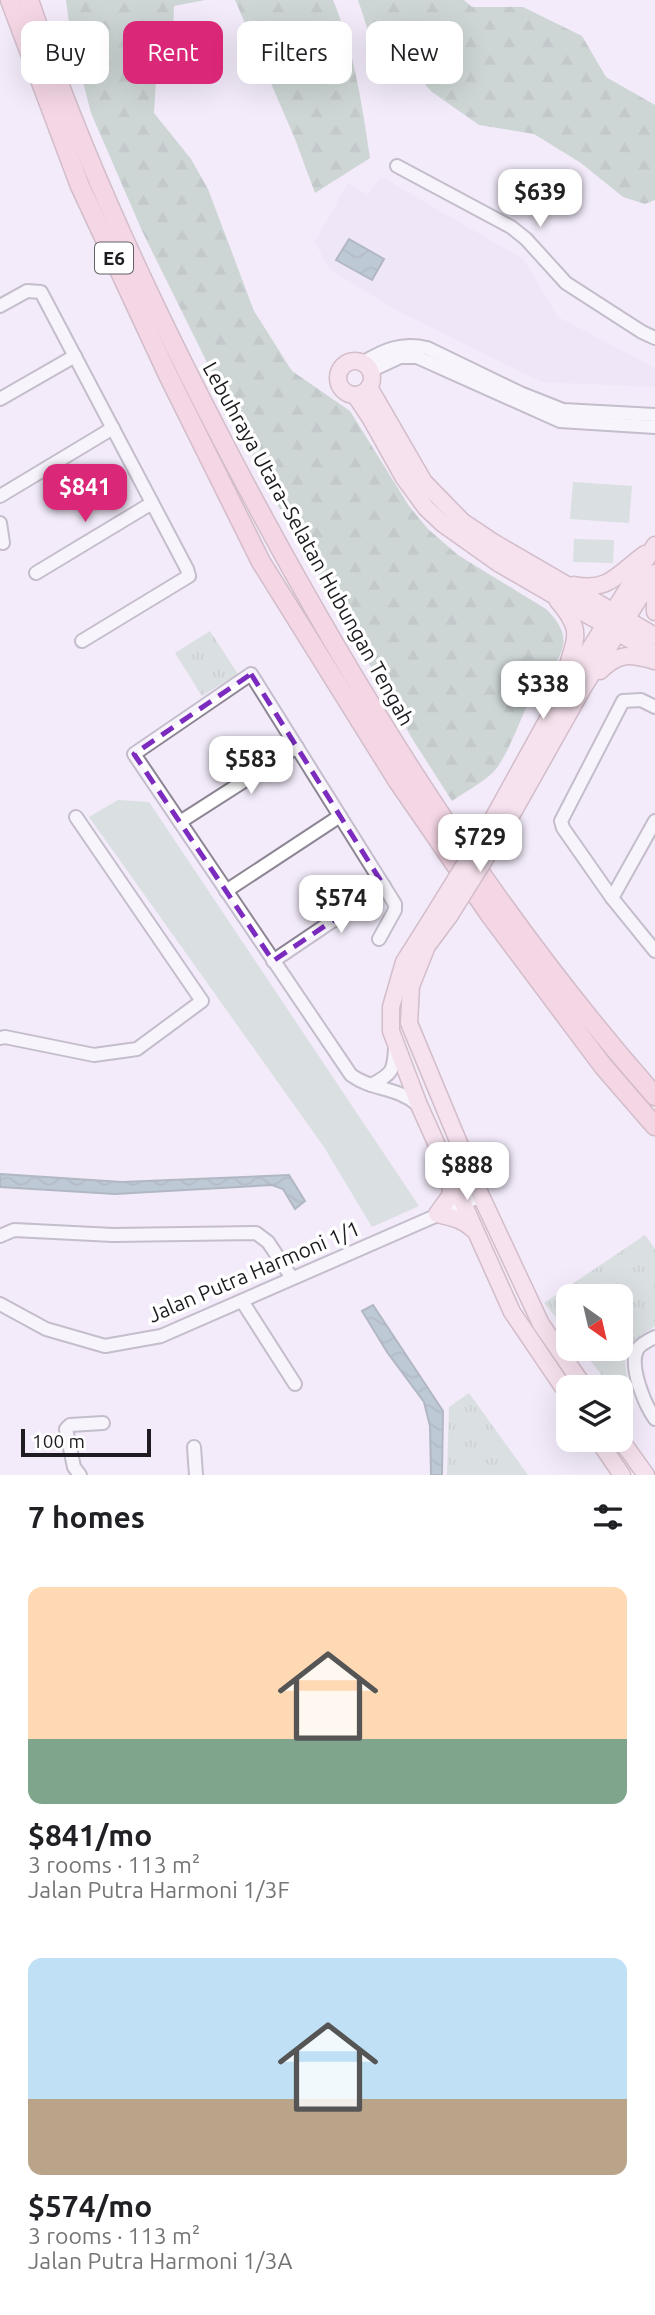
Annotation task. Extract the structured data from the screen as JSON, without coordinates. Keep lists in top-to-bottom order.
{
  "streets": {
    "highway": ["E6", "Lebuhraya Utara–Selatan Hubungan Tengah"],
    "street": ["Jalan Putra Harmoni 1/1"]
  },
  "scale_bar": "100 m",
  "north": "bottom right",
  "page": {
    "chip": [
      "Buy",
      "Rent",
      "Filters",
      "New"
    ],
    "price": [
      "$639",
      "$841",
      "$338",
      "$583",
      "$729",
      "$574",
      "$888"
    ],
    "scale": "100 m",
    "heading": "7 homes",
    "list": [
      {
        "name": "$841/mo",
        "note": "3 rooms · 113 m² · Jalan Putra Harmoni 1/3F"
      },
      {
        "name": "$574/mo",
        "note": "3 rooms · 113 m² · Jalan Putra Harmoni 1/3A"
      }
    ]
  }
}
